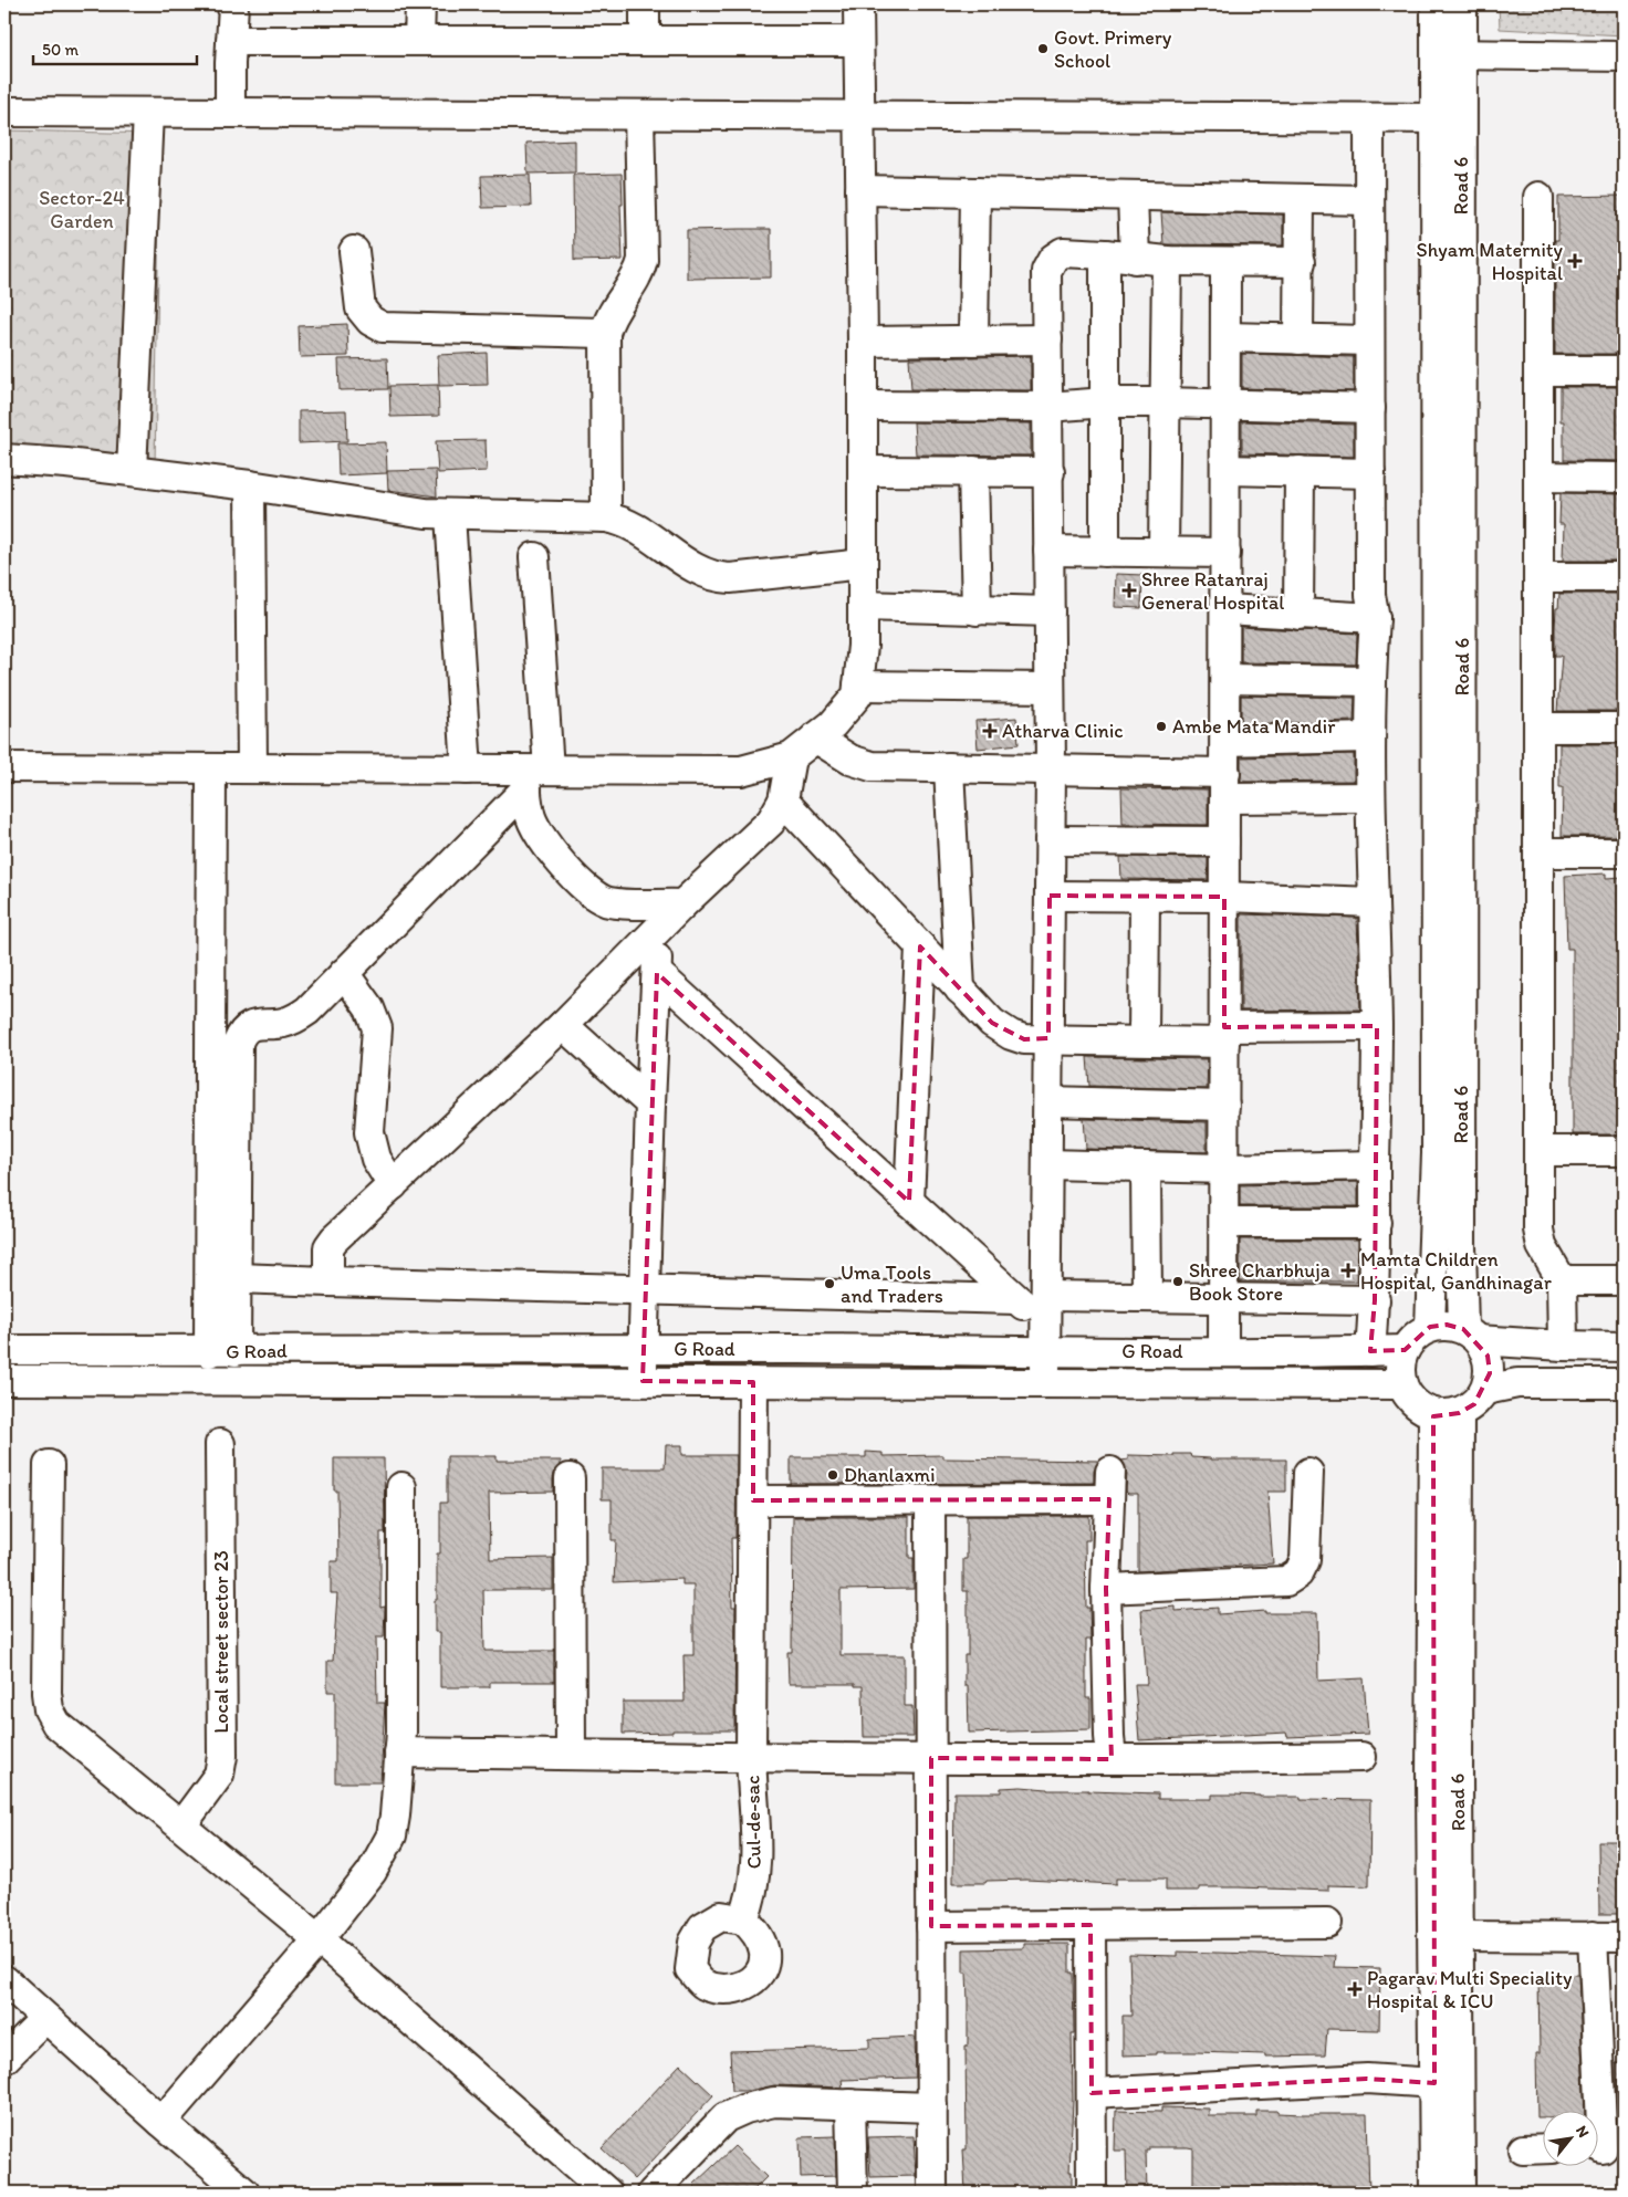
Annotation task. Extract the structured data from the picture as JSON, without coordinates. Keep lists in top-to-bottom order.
{
  "streets": {
    "street": [
      "Road 6",
      "G Road",
      "Local street sector 23",
      "Cul-de-sac"
    ]
  },
  "crossings": [
    ["Road 6", "G Road"],
    ["G Road", "Cul-de-sac"]
  ],
  "parks": ["Sector-24 Garden"],
  "places": {
    "other": [
      "Govt. Primery School",
      "Ambe Mata Mandir",
      "Shree Charbhuja Book Store",
      "Uma Tools and Traders",
      "Dhanlaxmi"
    ],
    "health": [
      "Shyam Maternity Hospital",
      "Shree Ratanraj General Hospital",
      "Atharva Clinic",
      "Mamta Children Hospital, Gandhinagar",
      "Pagarav Multi Speciality Hospital & ICU"
    ]
  },
  "scale_bar": "50 m",
  "north": "top right"
}
